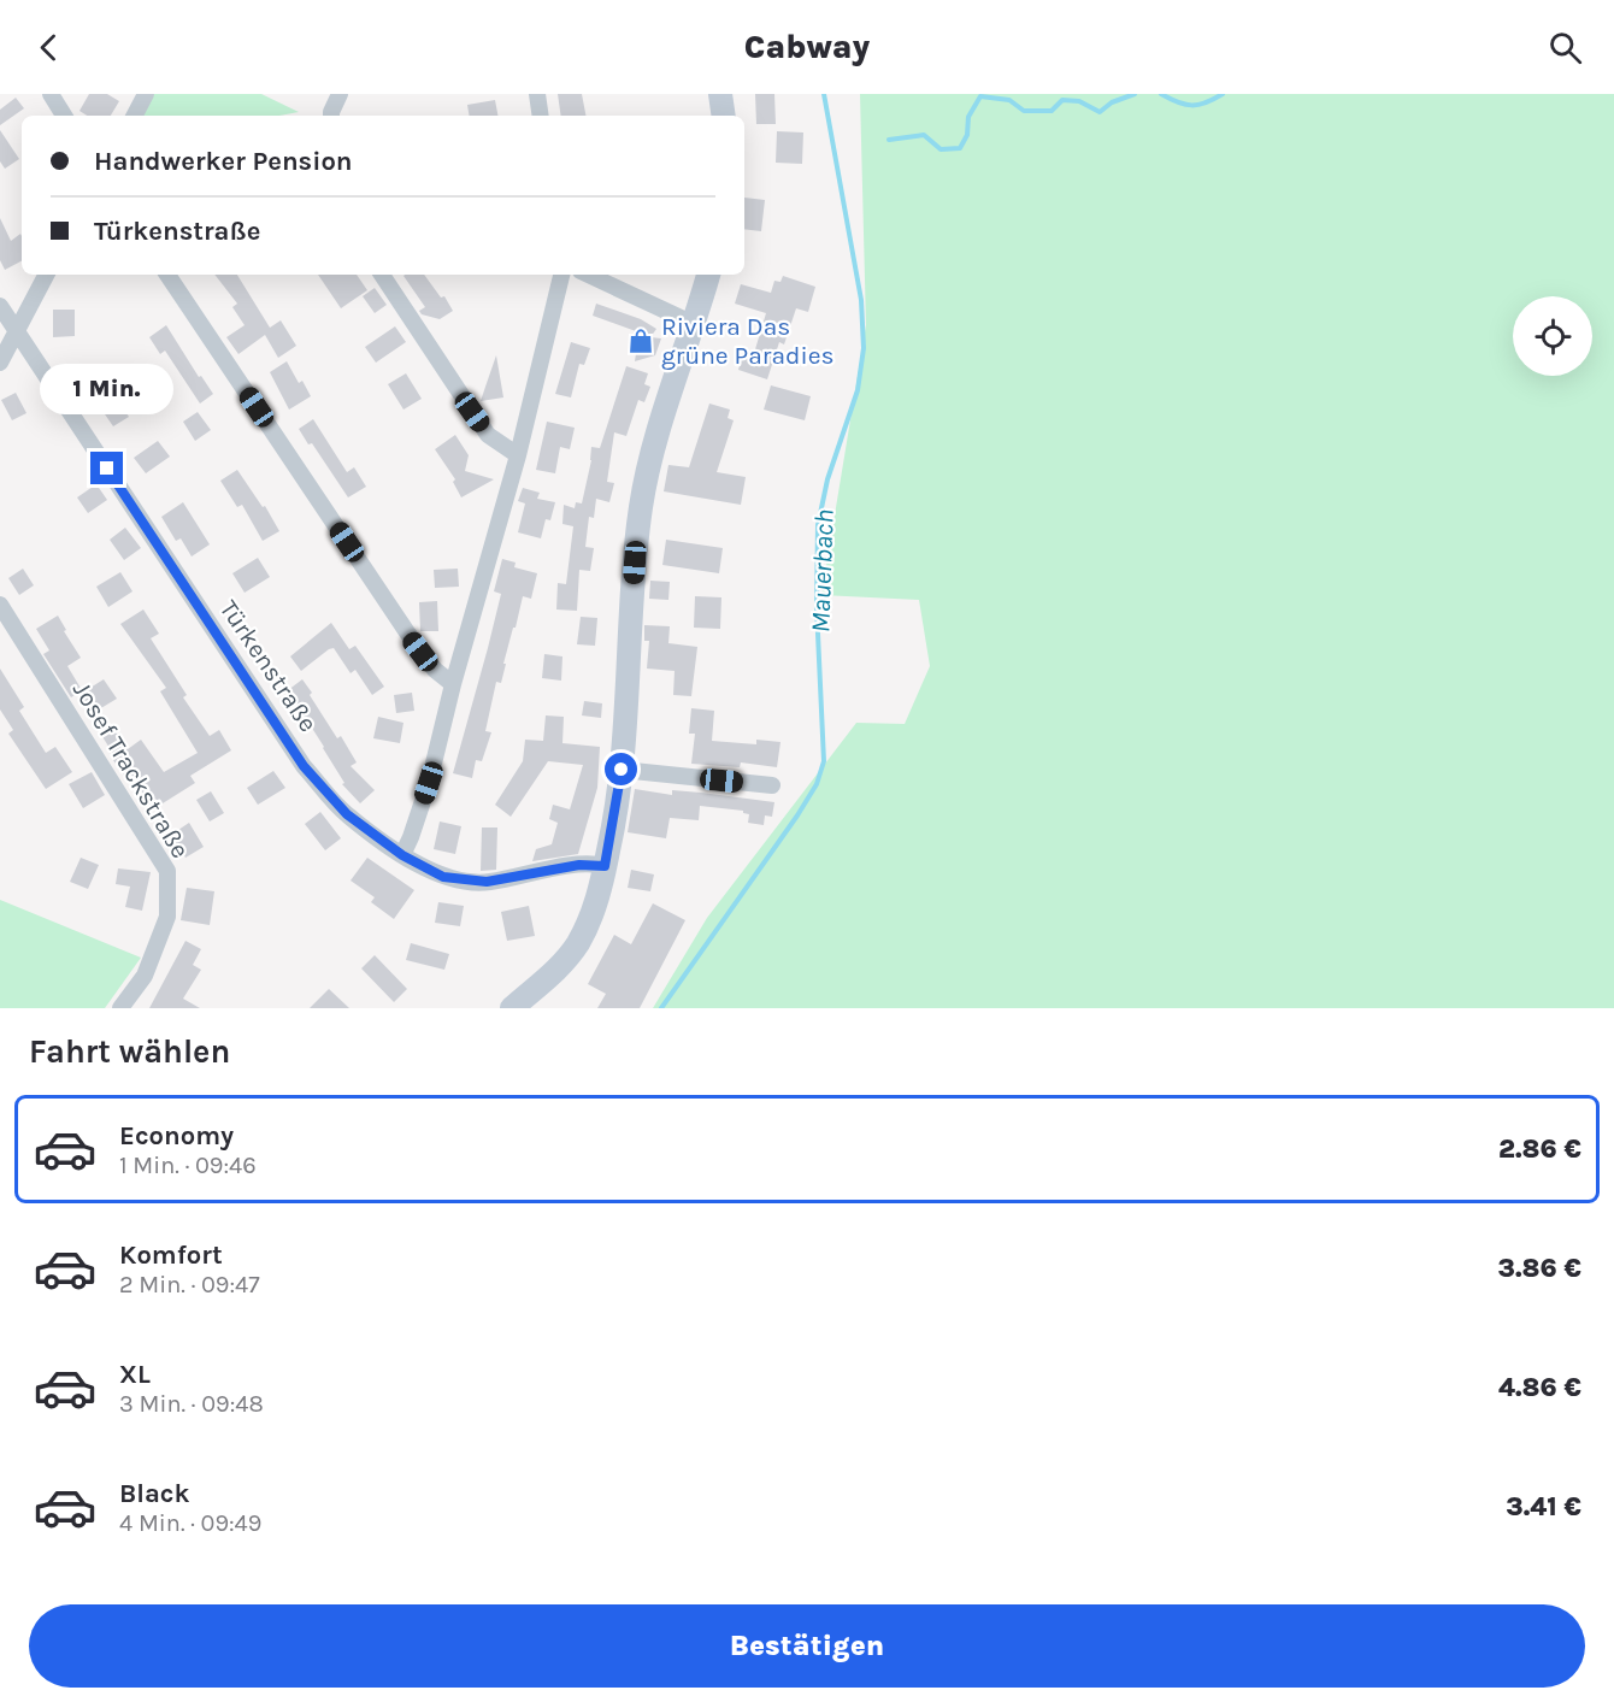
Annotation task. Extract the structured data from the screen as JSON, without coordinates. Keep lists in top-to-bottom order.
{
  "streets": {
    "street": ["Türkenstraße", "Josef Trackstraße"]
  },
  "water": ["Mauerbach"],
  "places": {
    "shop": ["Riviera Das grüne Paradies"]
  },
  "page": {
    "header": "Cabway",
    "banner": ["Handwerker Pension", "Türkenstraße"],
    "bubble": "1 Min.",
    "heading": "Fahrt wählen",
    "list": [
      {
        "name": "Economy",
        "note": "1 Min. · 09:46",
        "value": "2.86 €"
      },
      {
        "name": "Komfort",
        "note": "2 Min. · 09:47",
        "value": "3.86 €"
      },
      {
        "name": "XL",
        "note": "3 Min. · 09:48",
        "value": "4.86 €"
      },
      {
        "name": "Black",
        "note": "4 Min. · 09:49",
        "value": "3.41 €"
      }
    ],
    "buttons": "Bestätigen"
  }
}
